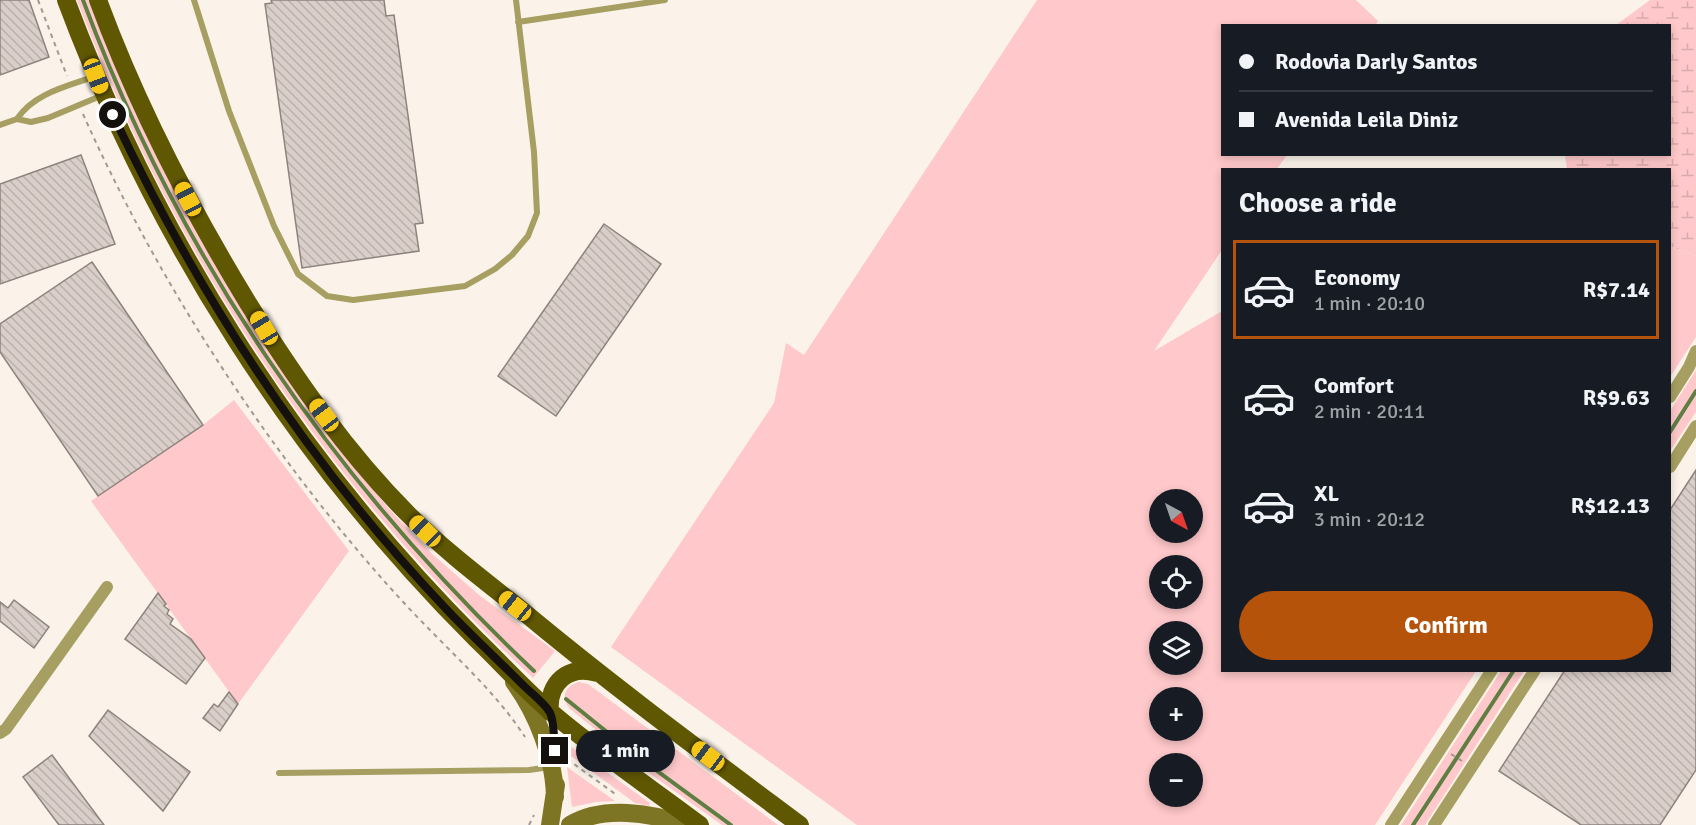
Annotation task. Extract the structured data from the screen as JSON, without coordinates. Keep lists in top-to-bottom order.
{
  "north": "bottom right",
  "page": {
    "banner": ["Rodovia Darly Santos", "Avenida Leila Diniz"],
    "heading": "Choose a ride",
    "list": [
      {
        "name": "Economy",
        "note": "1 min · 20:10",
        "value": "R$7.14"
      },
      {
        "name": "Comfort",
        "note": "2 min · 20:11",
        "value": "R$9.63"
      },
      {
        "name": "XL",
        "note": "3 min · 20:12",
        "value": "R$12.13"
      }
    ],
    "map_buttons": ["+", "−"],
    "buttons": "Confirm",
    "bubble": "1 min"
  }
}
